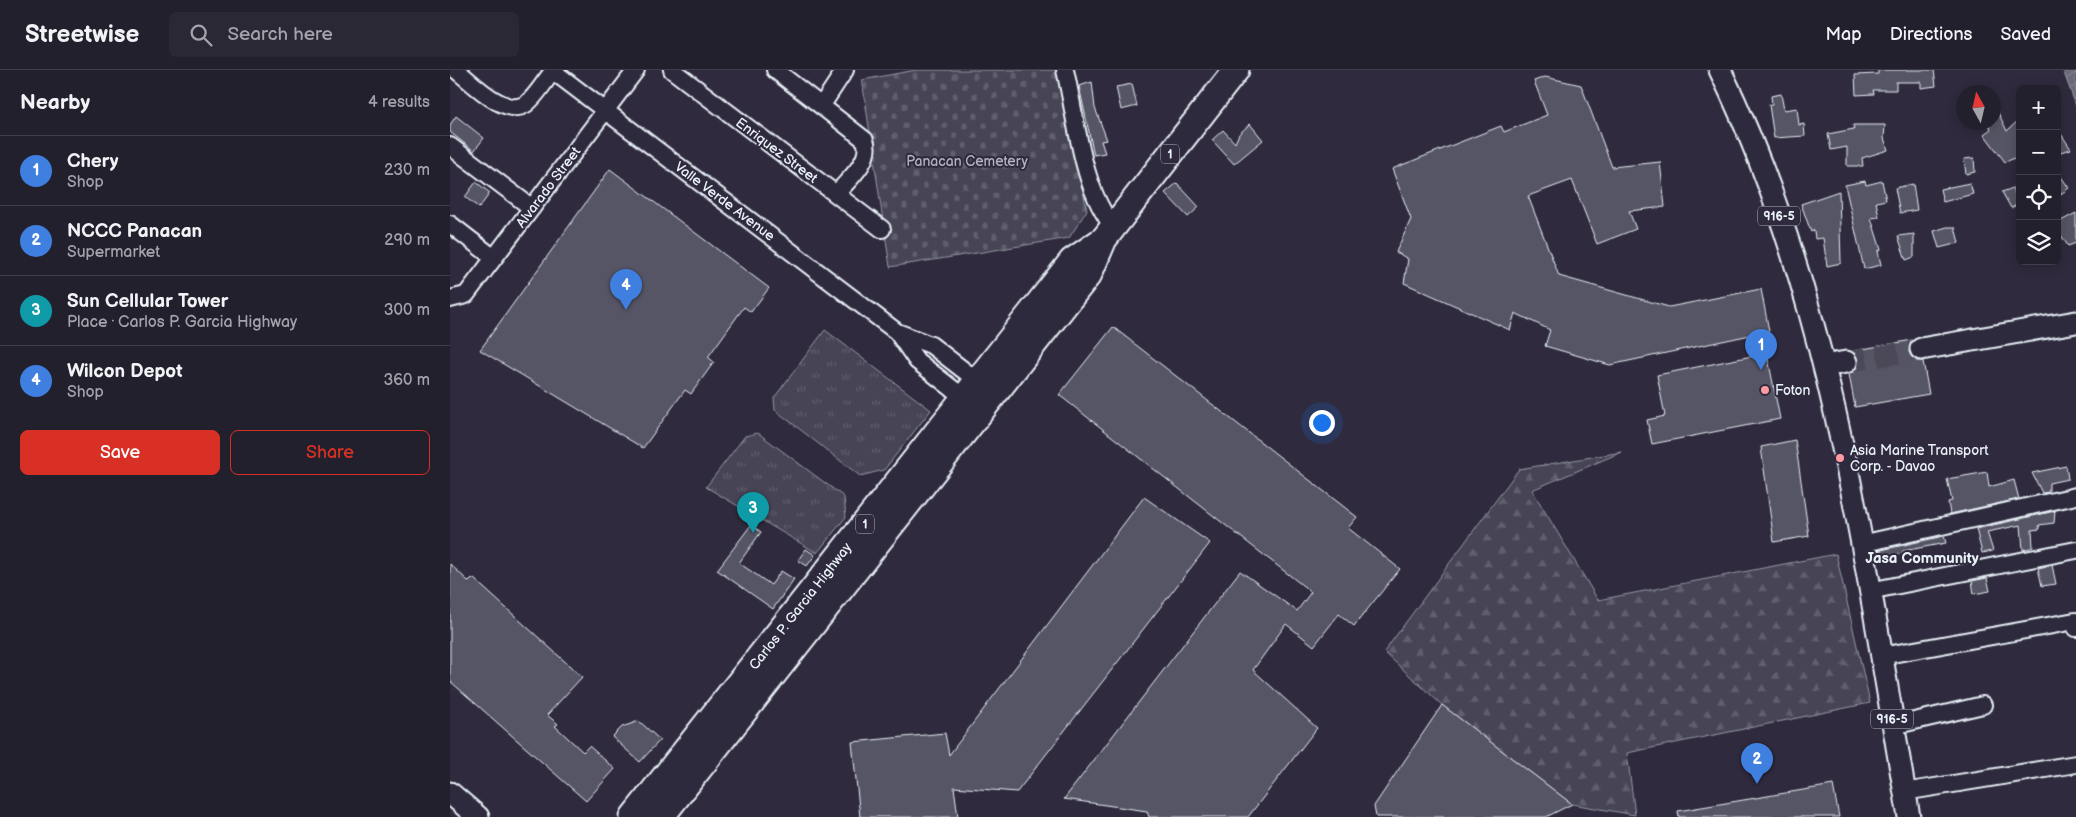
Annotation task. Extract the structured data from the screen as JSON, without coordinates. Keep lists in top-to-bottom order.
{
  "streets": {
    "highway": ["1", "Carlos P. Garcia Highway"],
    "main road": ["916-5"],
    "street": ["Enriquez Street", "Alvarado Street", "Valle Verde Avenue"]
  },
  "crossings": [
    ["Alvarado Street", "Valle Verde Avenue"],
    ["Valle Verde Avenue", "Carlos P. Garcia Highway"]
  ],
  "districts": ["Jasa Community"],
  "parks": ["Panacan Cemetery"],
  "places": ["Foton", "Asia Marine Transport Corp. - Davao"],
  "north": "top",
  "page": {
    "header": "Streetwise",
    "search": "Search here",
    "nav": ["Map", "Directions", "Saved"],
    "heading": ["Nearby", "4 results"],
    "map_buttons": ["+", "−"],
    "list": [
      {
        "mark": "1",
        "name": "Chery",
        "note": "Shop",
        "value": "230 m"
      },
      {
        "mark": "2",
        "name": "NCCC Panacan",
        "note": "Supermarket",
        "value": "290 m"
      },
      {
        "mark": "3",
        "name": "Sun Cellular Tower",
        "note": "Place · Carlos P. Garcia Highway",
        "value": "300 m"
      },
      {
        "mark": "4",
        "name": "Wilcon Depot",
        "note": "Shop",
        "value": "360 m"
      }
    ],
    "pins": [
      "4",
      "1",
      "3",
      "2"
    ],
    "buttons": ["Save", "Share"]
  }
}
